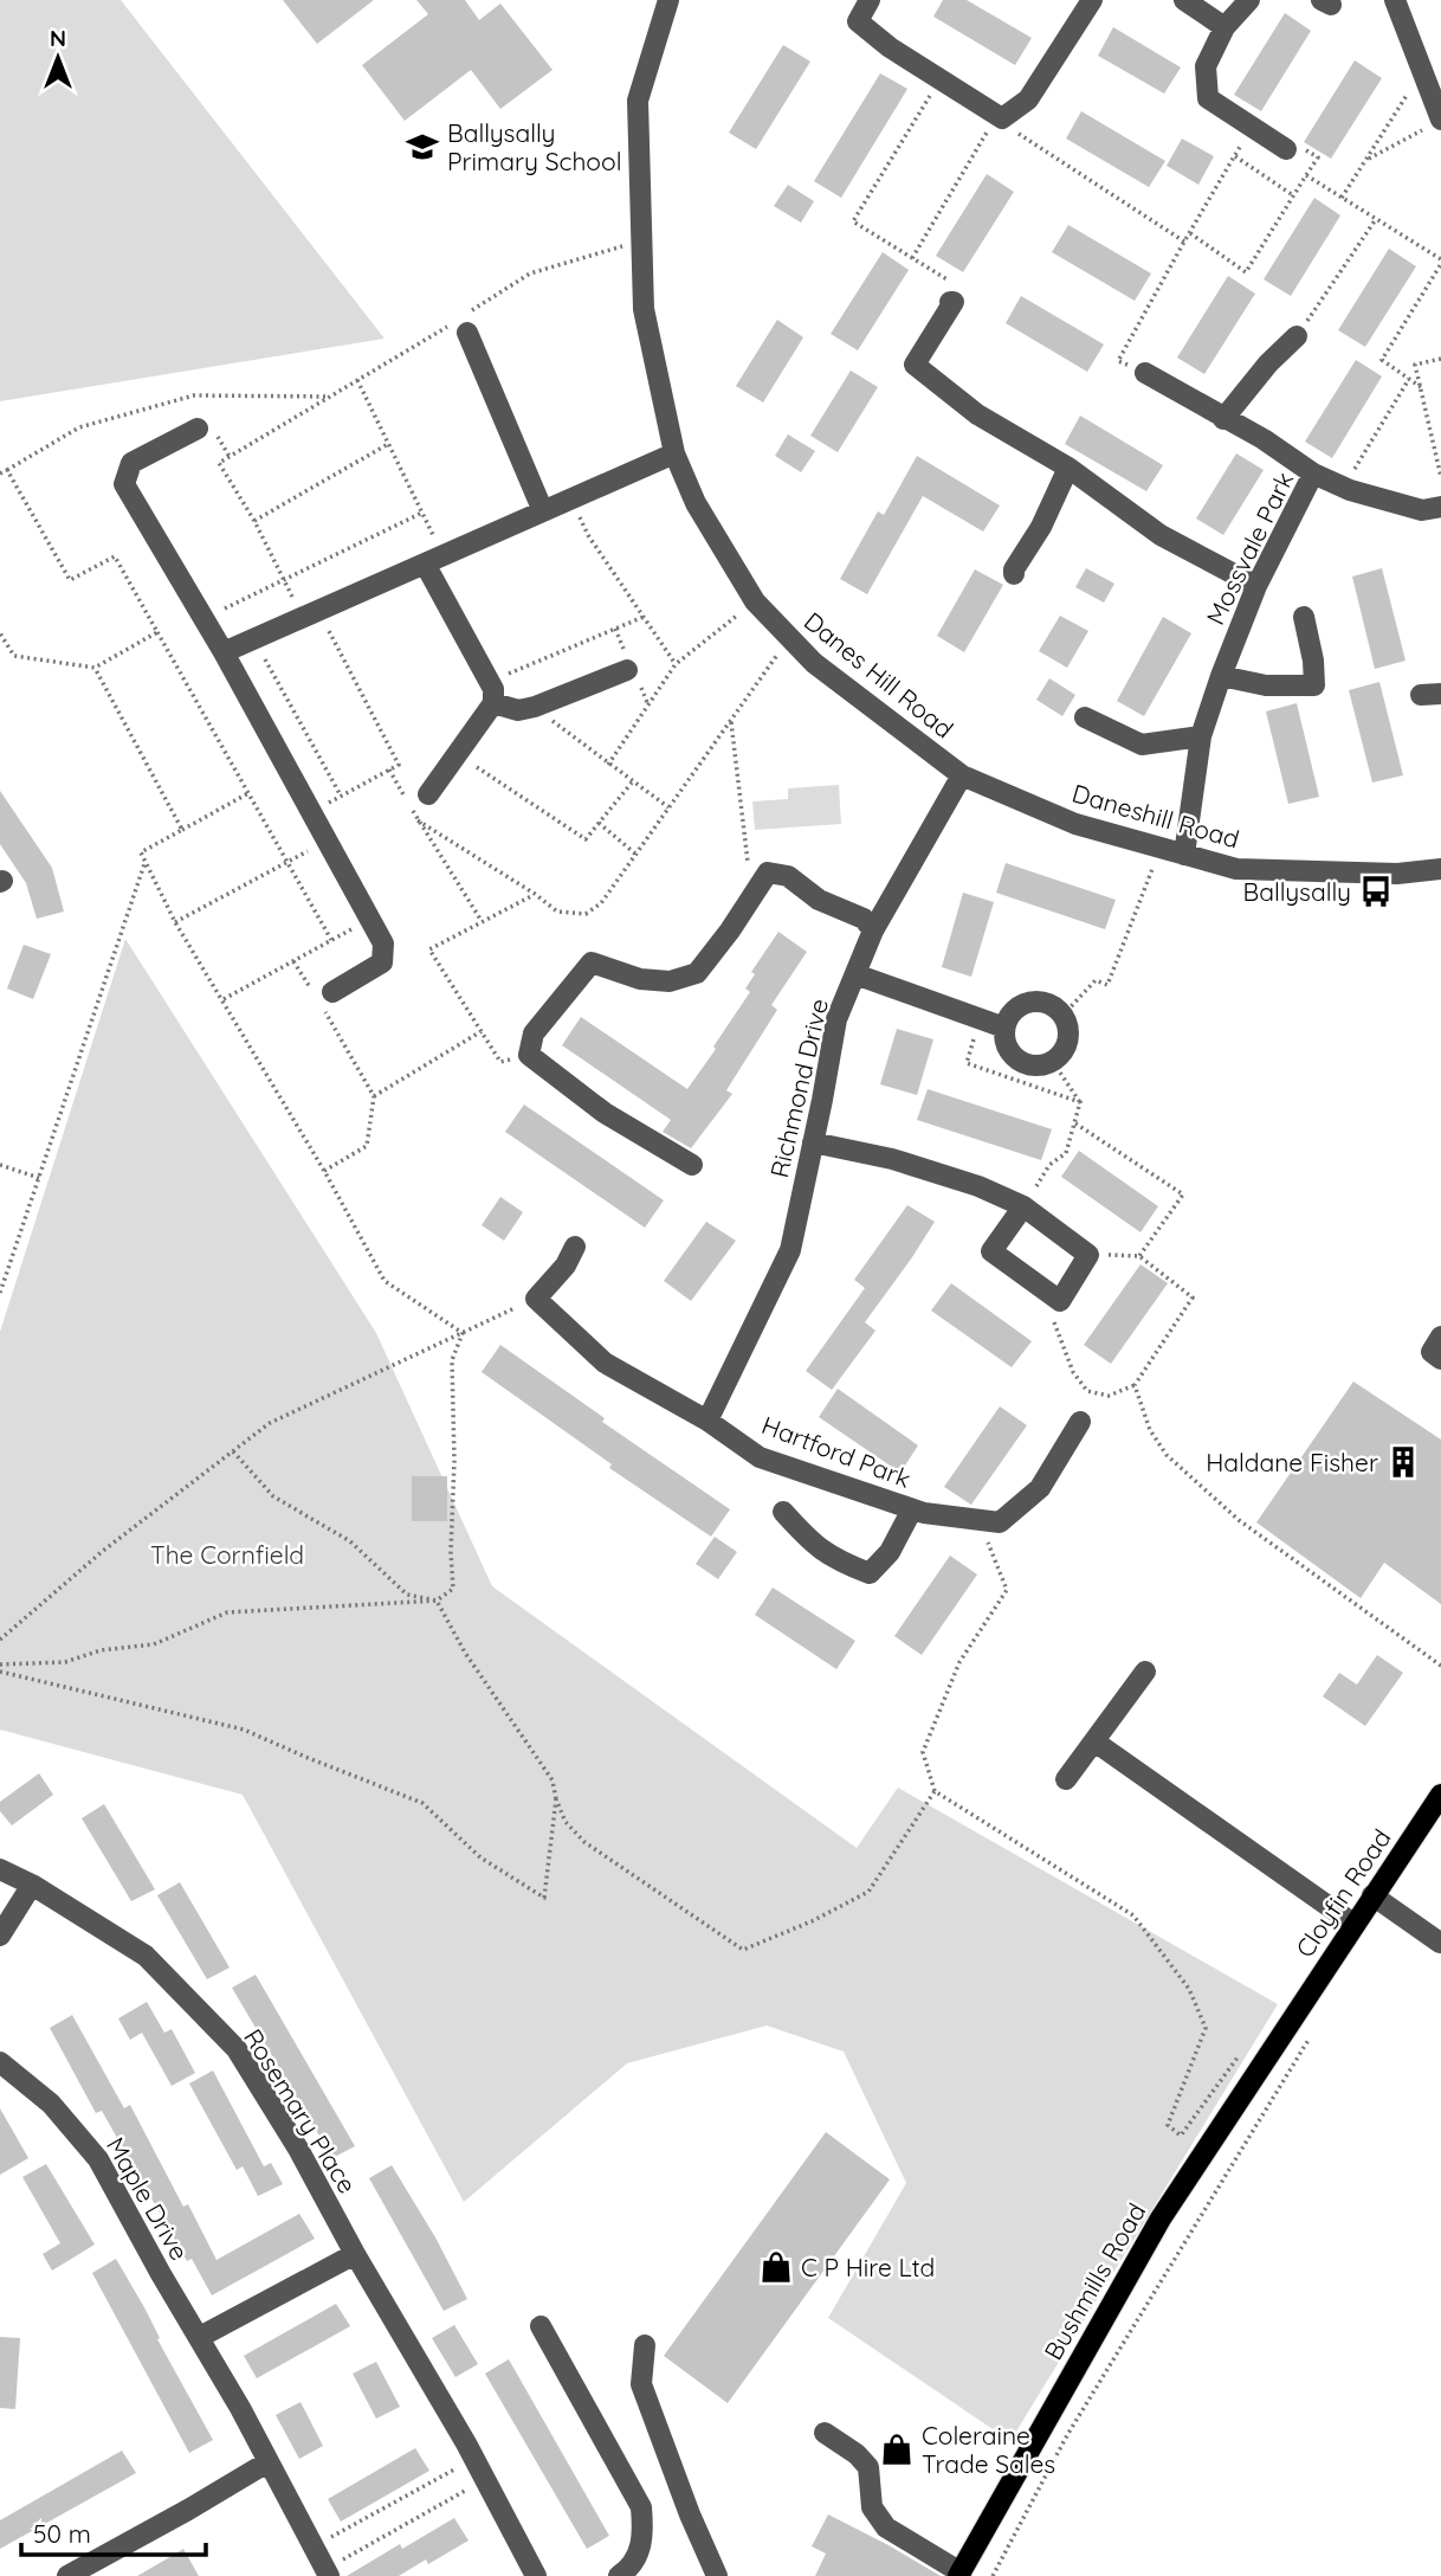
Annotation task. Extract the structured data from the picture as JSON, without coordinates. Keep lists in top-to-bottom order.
{
  "streets": {
    "main road": ["Cloyfin Road", "Bushmills Road"],
    "street": [
      "Mossvale Park",
      "Danes Hill Road",
      "Daneshill Road",
      "Richmond Drive",
      "Hartford Park",
      "Rosemary Place",
      "Maple Drive"
    ]
  },
  "crossings": [
    ["Mossvale Park", "Daneshill Road"],
    ["Danes Hill Road", "Daneshill Road"],
    ["Danes Hill Road", "Richmond Drive"],
    ["Daneshill Road", "Richmond Drive"],
    ["Richmond Drive", "Hartford Park"],
    ["Cloyfin Road", "Bushmills Road"]
  ],
  "parks": ["The Cornfield"],
  "places": {
    "school or university": ["Ballysally Primary School"],
    "bus stop": ["Ballysally"],
    "building": ["Haldane Fisher"],
    "shop": ["C P Hire Ltd", "Coleraine Trade Sales"]
  },
  "scale_bar": "50 m",
  "north": "top"
}
